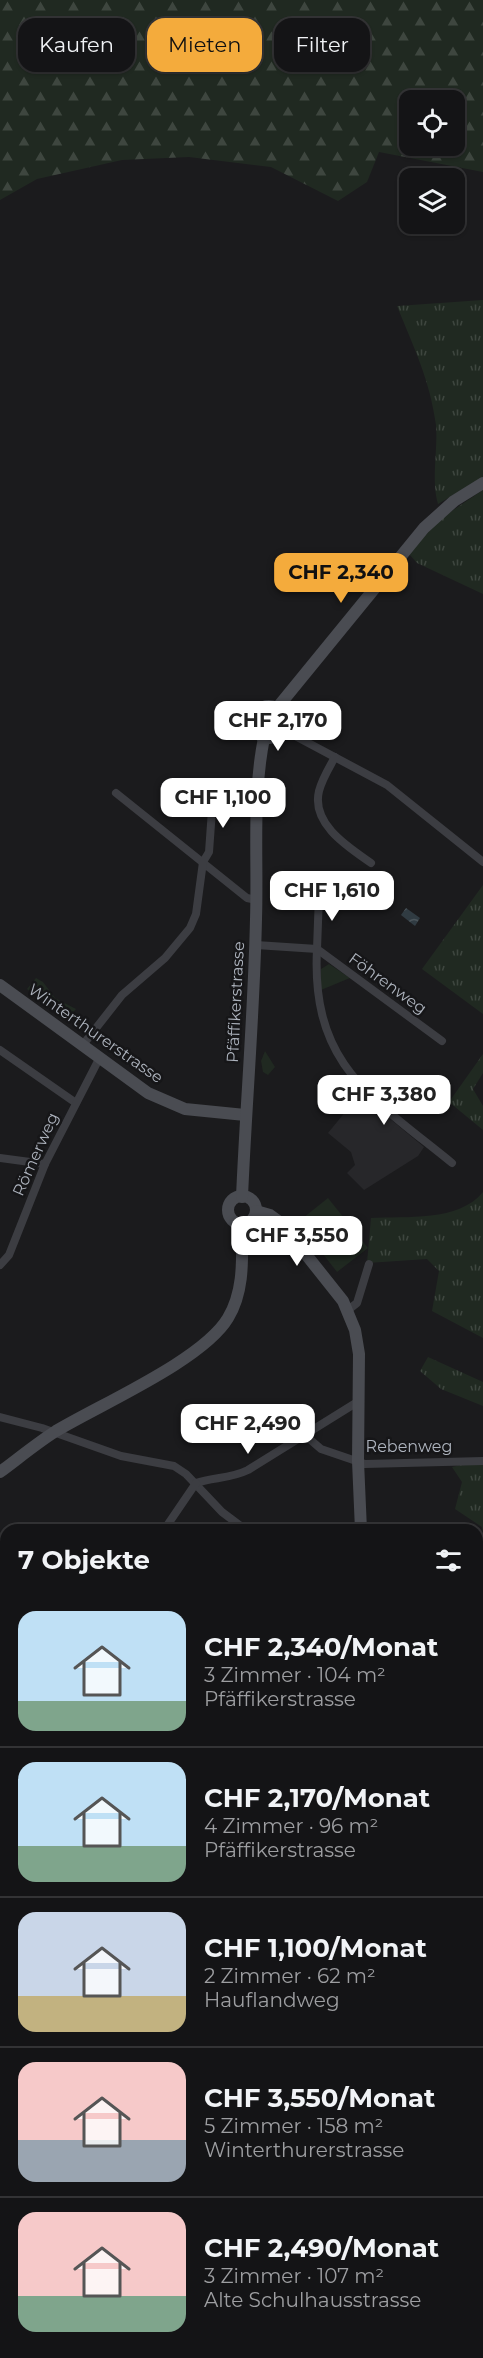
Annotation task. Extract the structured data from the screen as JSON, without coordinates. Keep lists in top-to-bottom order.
{
  "streets": {
    "main road": ["Pfäffikerstrasse", "Winterthurerstrasse"],
    "street": ["Föhrenweg", "Römerweg", "Rebenweg"]
  },
  "crossings": [
    ["Pfäffikerstrasse", "Winterthurerstrasse"],
    ["Winterthurerstrasse", "Römerweg"]
  ],
  "page": {
    "chip": ["Kaufen", "Mieten", "Filter"],
    "price": [
      "CHF 2,340",
      "CHF 2,170",
      "CHF 1,100",
      "CHF 1,610",
      "CHF 3,380",
      "CHF 3,550",
      "CHF 2,490"
    ],
    "heading": "7 Objekte",
    "list": [
      {
        "name": "CHF 2,340/Monat",
        "note": "3 Zimmer · 104 m² · Pfäffikerstrasse"
      },
      {
        "name": "CHF 2,170/Monat",
        "note": "4 Zimmer · 96 m² · Pfäffikerstrasse"
      },
      {
        "name": "CHF 1,100/Monat",
        "note": "2 Zimmer · 62 m² · Hauflandweg"
      },
      {
        "name": "CHF 3,550/Monat",
        "note": "5 Zimmer · 158 m² · Winterthurerstrasse"
      },
      {
        "name": "CHF 2,490/Monat",
        "note": "3 Zimmer · 107 m² · Alte Schulhausstrasse"
      }
    ]
  }
}
